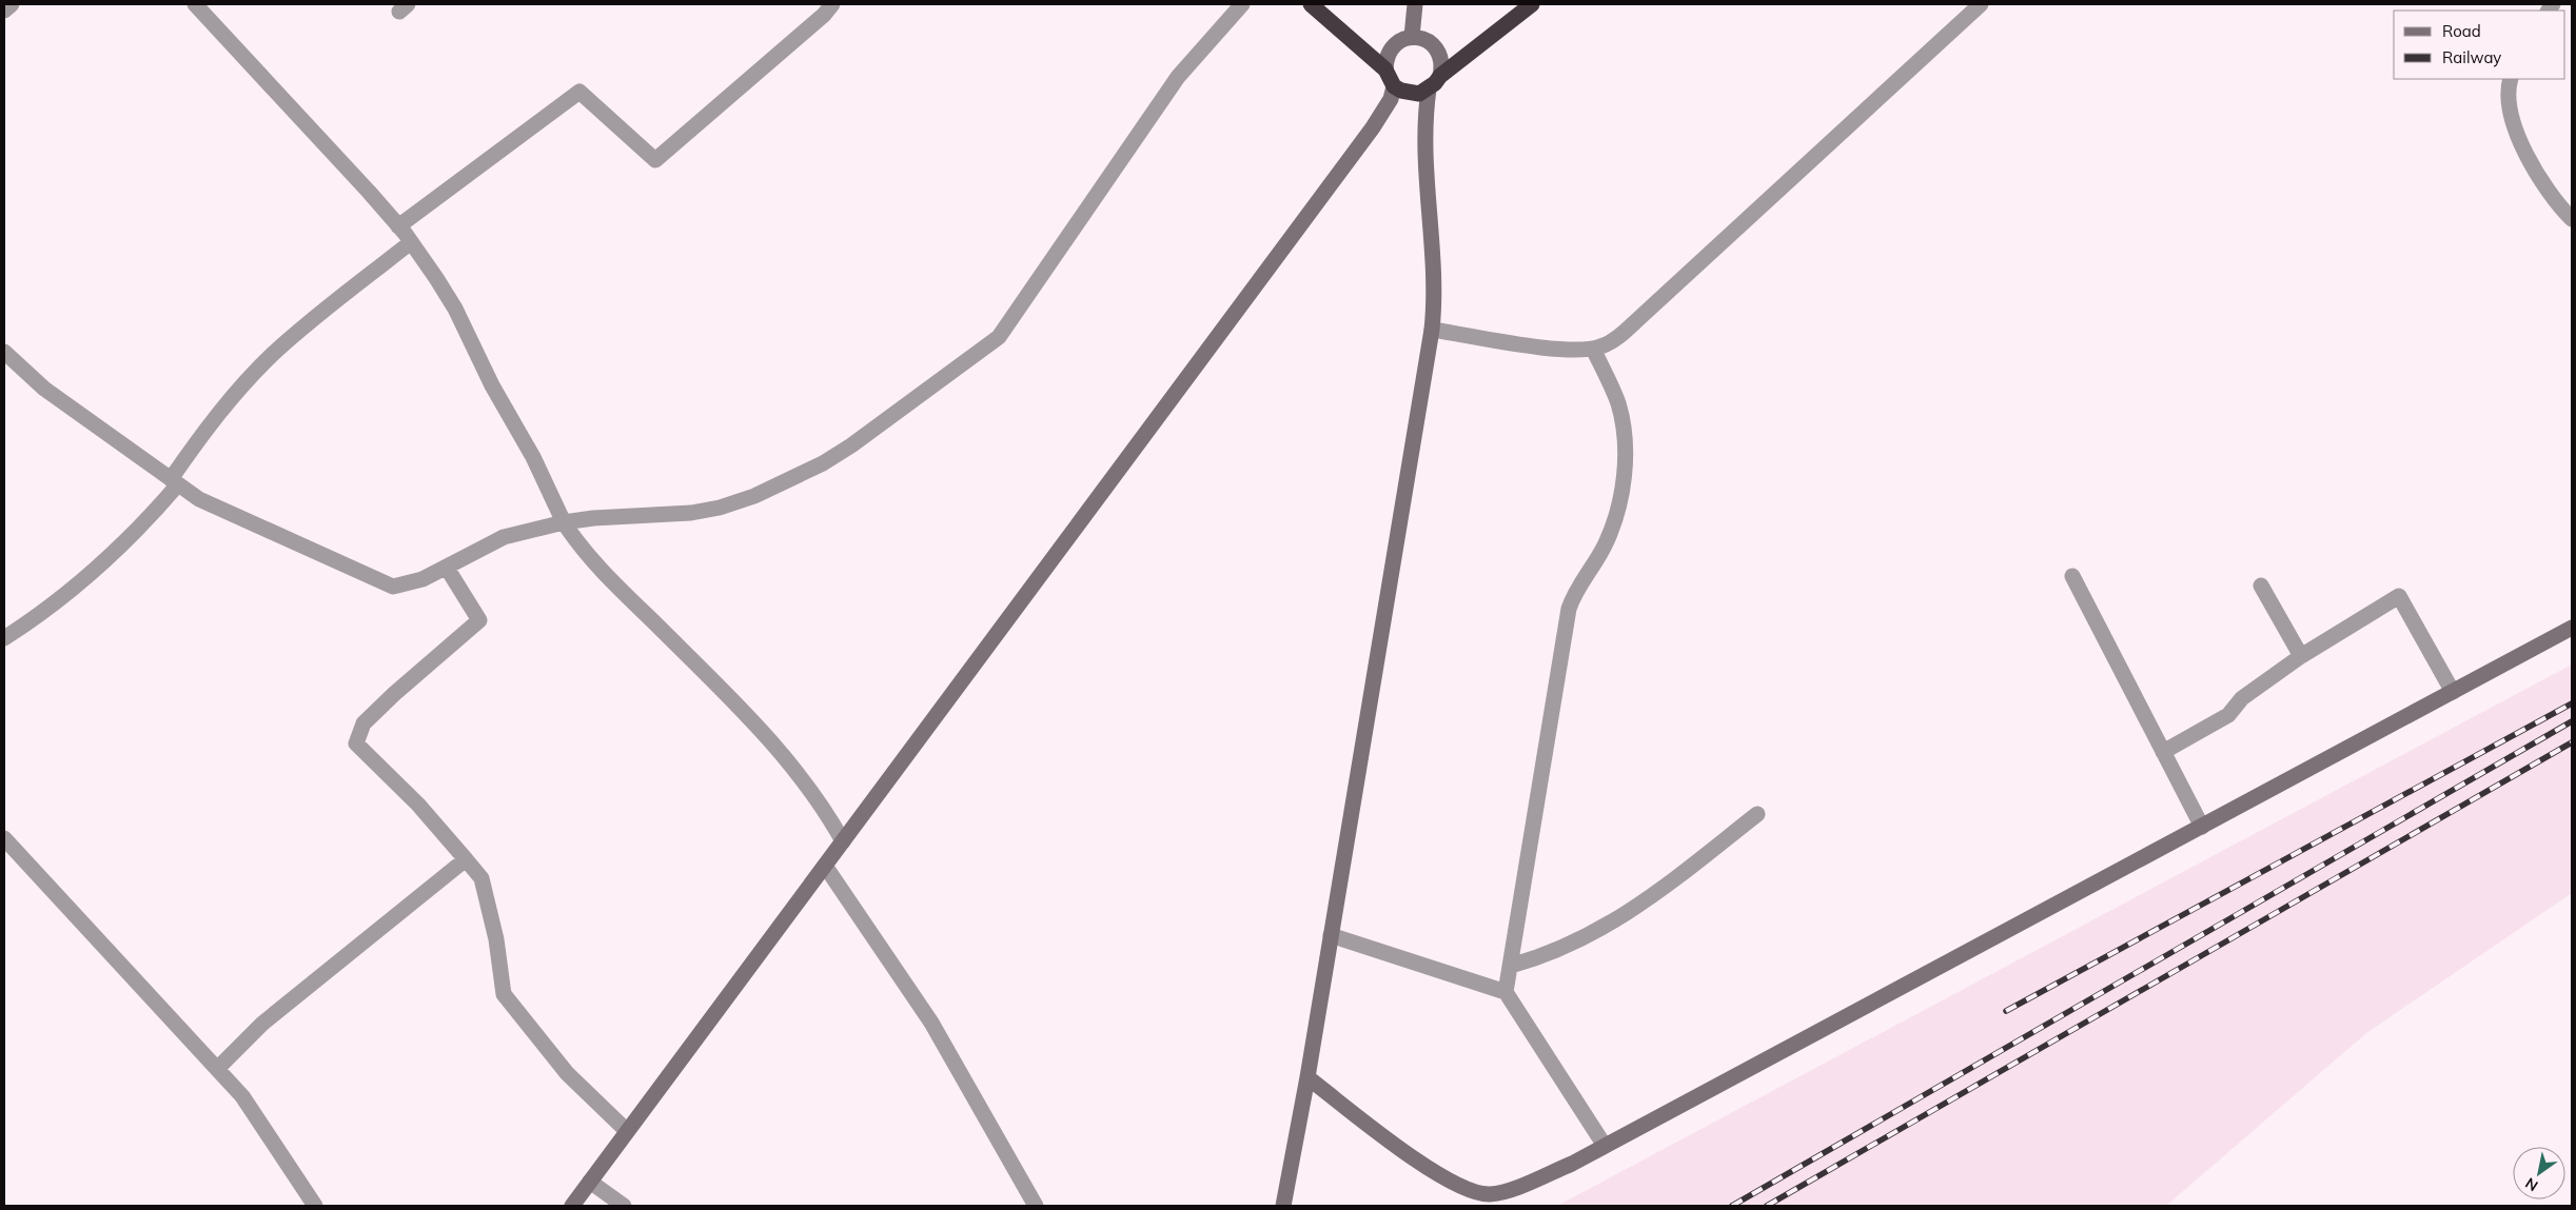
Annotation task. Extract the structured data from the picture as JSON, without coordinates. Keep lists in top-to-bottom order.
{
  "legend": ["Road", "Railway"],
  "north": "bottom left"
}
